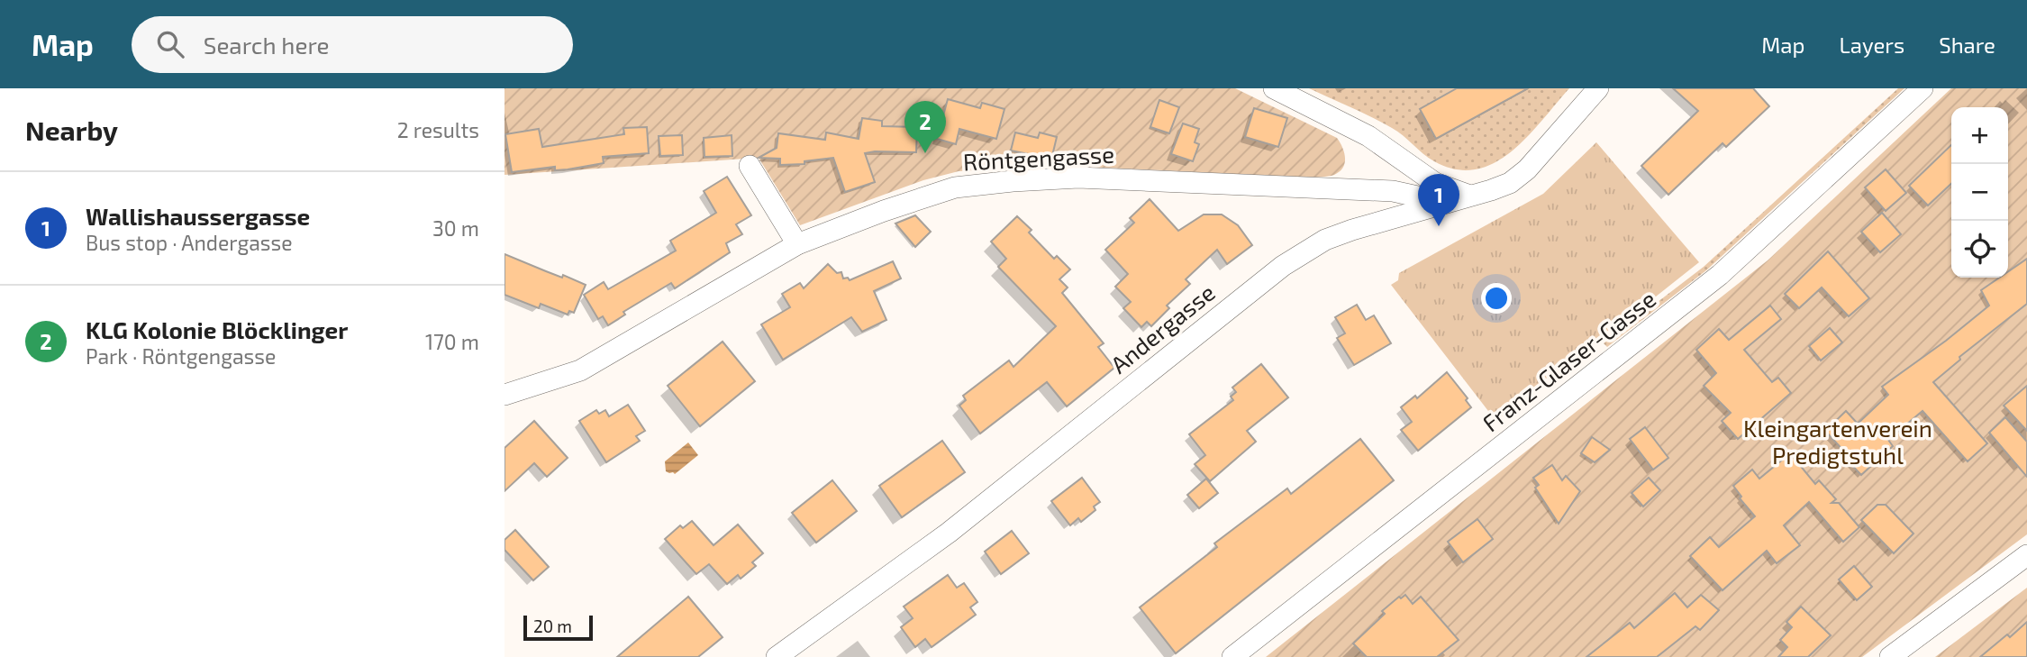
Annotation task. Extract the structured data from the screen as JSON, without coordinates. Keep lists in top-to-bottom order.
{
  "streets": {
    "street": ["Röntgengasse", "Andergasse", "Franz-Glaser-Gasse"]
  },
  "crossings": [
    ["Röntgengasse", "Andergasse"]
  ],
  "parks": ["Kleingartenverein Predigtstuhl"],
  "scale_bar": "20 m",
  "page": {
    "header": "Map",
    "search": "Search here",
    "nav": ["Map", "Layers", "Share"],
    "heading": ["Nearby", "2 results"],
    "pins": ["2", "1"],
    "map_buttons": ["+", "−"],
    "list": [
      {
        "mark": "1",
        "name": "Wallishaussergasse",
        "note": "Bus stop · Andergasse",
        "value": "30 m"
      },
      {
        "mark": "2",
        "name": "KLG Kolonie Blöcklinger",
        "note": "Park · Röntgengasse",
        "value": "170 m"
      }
    ],
    "scale": "20 m"
  }
}
